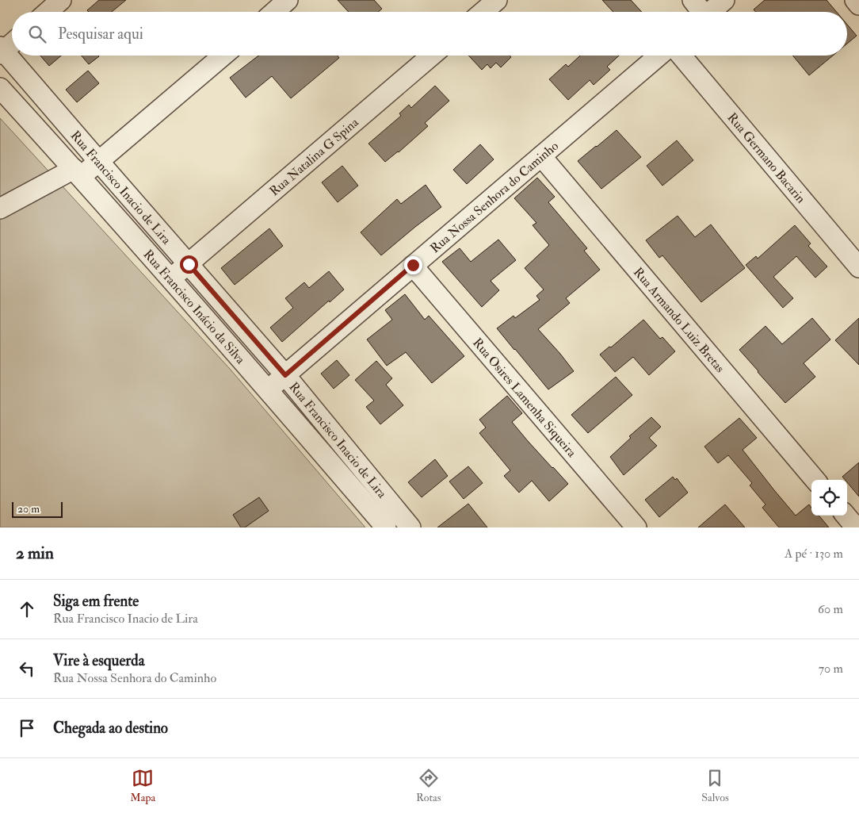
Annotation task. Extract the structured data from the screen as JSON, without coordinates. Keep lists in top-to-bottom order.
{
  "streets": {
    "street": [
      "Rua Natalina G Spina",
      "Rua Germano Bacarin",
      "Rua Francisco Inacio de Lira",
      "Rua Nossa Senhora do Caminho",
      "Rua Francisco Inácio da Silva",
      "Rua Armando Luiz Bretas",
      "Rua Osires Lamenha Siqueira"
    ]
  },
  "crossings": [
    ["Rua Natalina G Spina", "Rua Francisco Inacio de Lira"],
    ["Rua Natalina G Spina", "Rua Francisco Inácio da Silva"],
    ["Rua Francisco Inacio de Lira", "Rua Nossa Senhora do Caminho"],
    ["Rua Nossa Senhora do Caminho", "Rua Francisco Inácio da Silva"],
    ["Rua Nossa Senhora do Caminho", "Rua Armando Luiz Bretas"],
    ["Rua Nossa Senhora do Caminho", "Rua Osires Lamenha Siqueira"]
  ],
  "scale_bar": "20 m",
  "page": {
    "search": "Pesquisar aqui",
    "scale": "20 m",
    "heading": ["2 min", "A pé · 130 m"],
    "list": [
      ["Siga em frente", "Rua Francisco Inacio de Lira", "60 m"],
      ["Vire à esquerda", "Rua Nossa Senhora do Caminho", "70 m"],
      "Chegada ao destino"
    ],
    "nav": ["Mapa", "Rotas", "Salvos"]
  }
}
